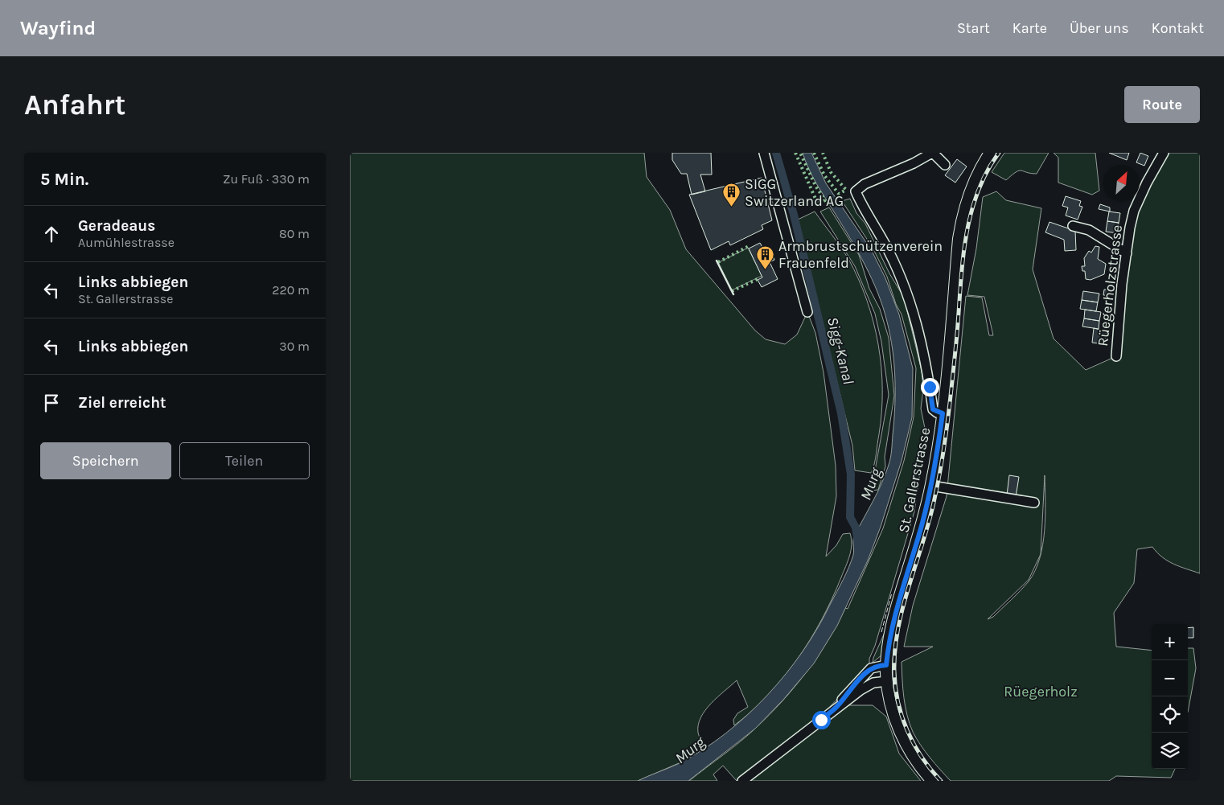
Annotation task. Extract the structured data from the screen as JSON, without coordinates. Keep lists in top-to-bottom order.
{
  "streets": {
    "main road": ["St. Gallerstrasse"],
    "street": ["Rüegerholzstrasse"]
  },
  "water": ["Sigg-Kanal", "Murg"],
  "parks": ["Rüegerholz"],
  "places": {
    "building": ["SIGG Switzerland AG", "Armbrustschützenverein Frauenfeld"]
  },
  "north": "top right",
  "page": {
    "header": "Wayfind",
    "nav": [
      "Start",
      "Karte",
      "Über uns",
      "Kontakt"
    ],
    "buttons": [
      "Route",
      ["Speichern", "Teilen"]
    ],
    "title": "Anfahrt",
    "heading": ["5 Min.", "Zu Fuß · 330 m"],
    "list": [
      ["Geradeaus", "Aumühlestrasse", "80 m"],
      ["Links abbiegen", "St. Gallerstrasse", "220 m"],
      ["Links abbiegen", "30 m"],
      "Ziel erreicht"
    ],
    "map_buttons": ["+", "−"]
  }
}
